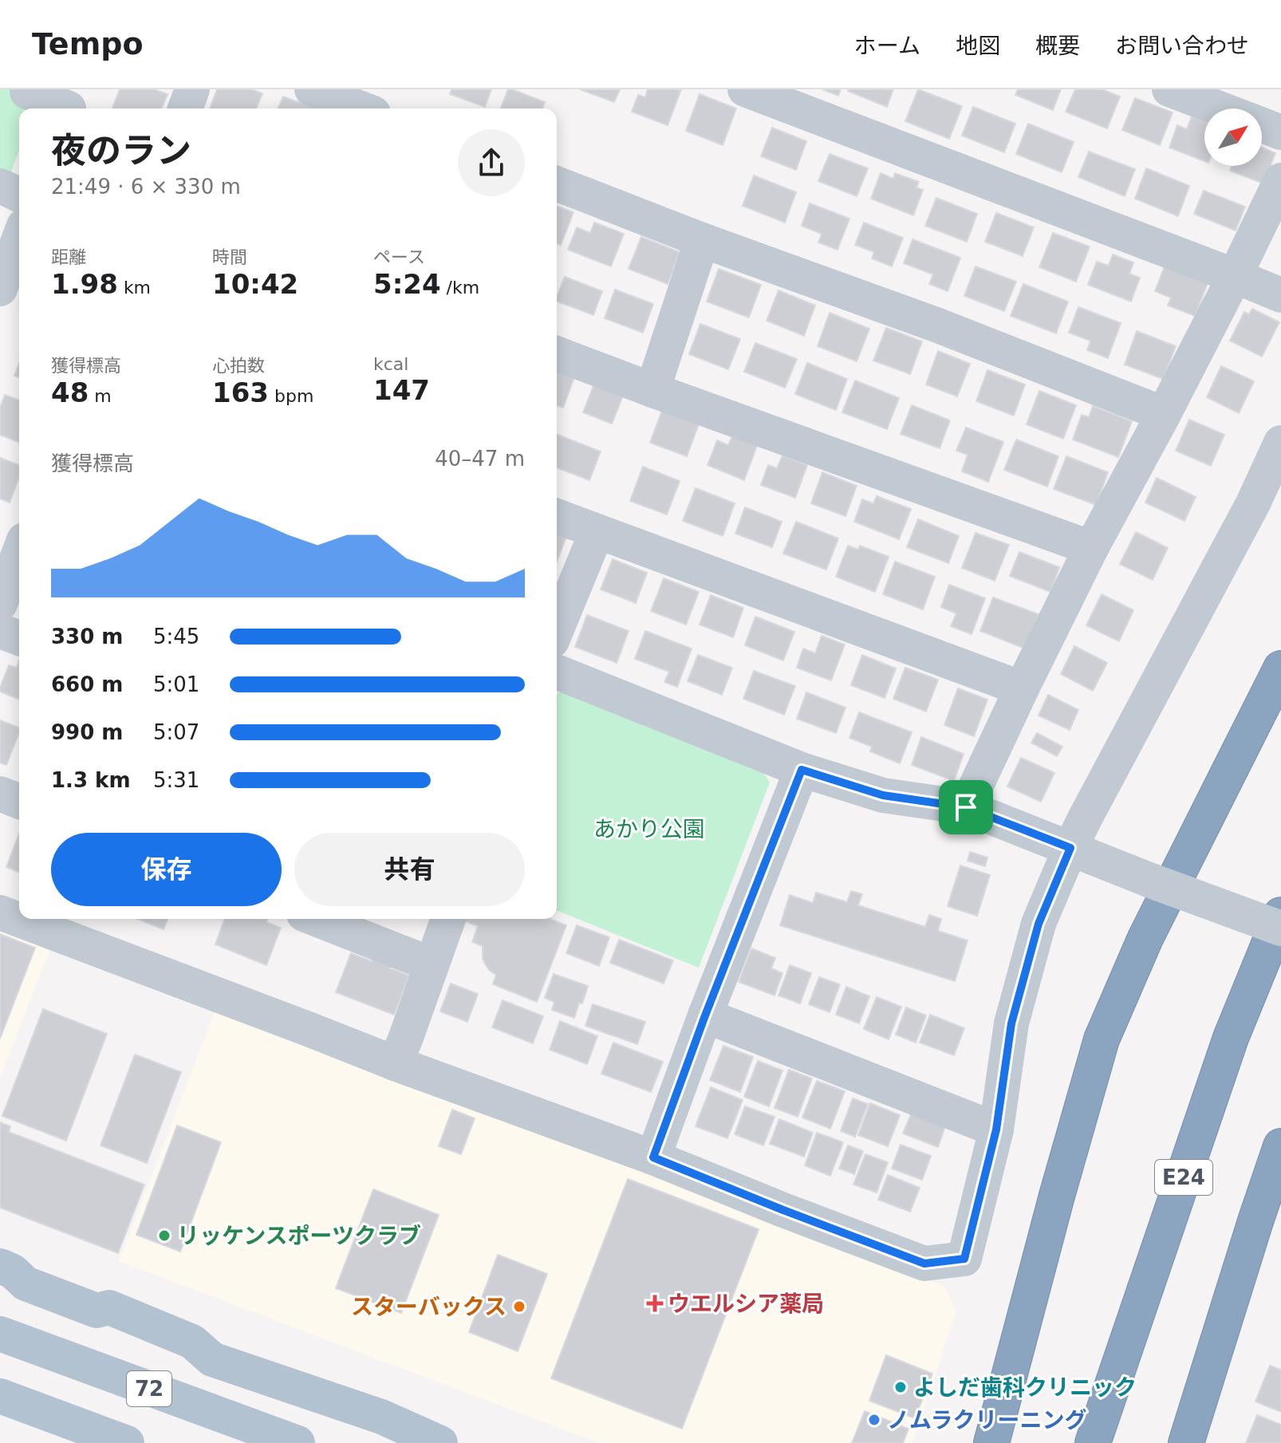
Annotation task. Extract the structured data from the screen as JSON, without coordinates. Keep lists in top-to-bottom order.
{
  "streets": {
    "highway": ["E24"],
    "main road": ["72"]
  },
  "parks": ["あかり公園"],
  "places": {
    "other": [
      "リッケンスポーツクラブ",
      "スターバックス",
      "よしだ歯科クリニック",
      "ノムラクリーニング"
    ],
    "health": ["ウエルシア薬局"]
  },
  "north": "top right",
  "page": {
    "header": "Tempo",
    "nav": [
      "ホーム",
      "地図",
      "概要",
      "お問い合わせ"
    ],
    "heading": ["夜のラン", "21:49 · 6 × 330 m"],
    "stats": [
      ["距離", "1.98 km"],
      ["時間", "10:42"],
      ["ペース", "5:24 /km"],
      ["獲得標高", "48 m"],
      ["心拍数", "163 bpm"],
      ["kcal", "147"]
    ],
    "chart": ["獲得標高", "40–47 m"],
    "list": [
      {
        "name": "330 m",
        "note": "5:45"
      },
      {
        "name": "660 m",
        "note": "5:01"
      },
      {
        "name": "990 m",
        "note": "5:07"
      },
      {
        "name": "1.3 km",
        "note": "5:31"
      }
    ],
    "buttons": ["保存", "共有"]
  }
}
